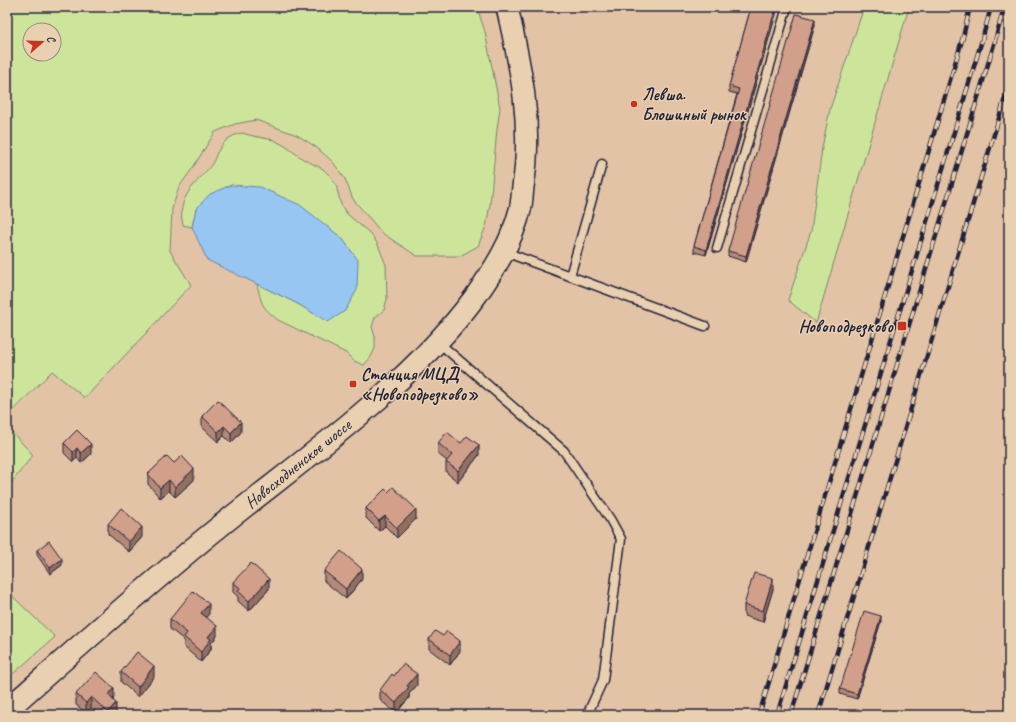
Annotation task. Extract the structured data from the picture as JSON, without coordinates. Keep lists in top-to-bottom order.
{
  "streets": {
    "main road": ["Новосходненское шоссе"]
  },
  "places": {
    "other": ["Левша. Блошиный рынок"],
    "transit": ["Новоподрезково", "Станция МЦД «Новоподрезково»"]
  },
  "north": "right"
}
